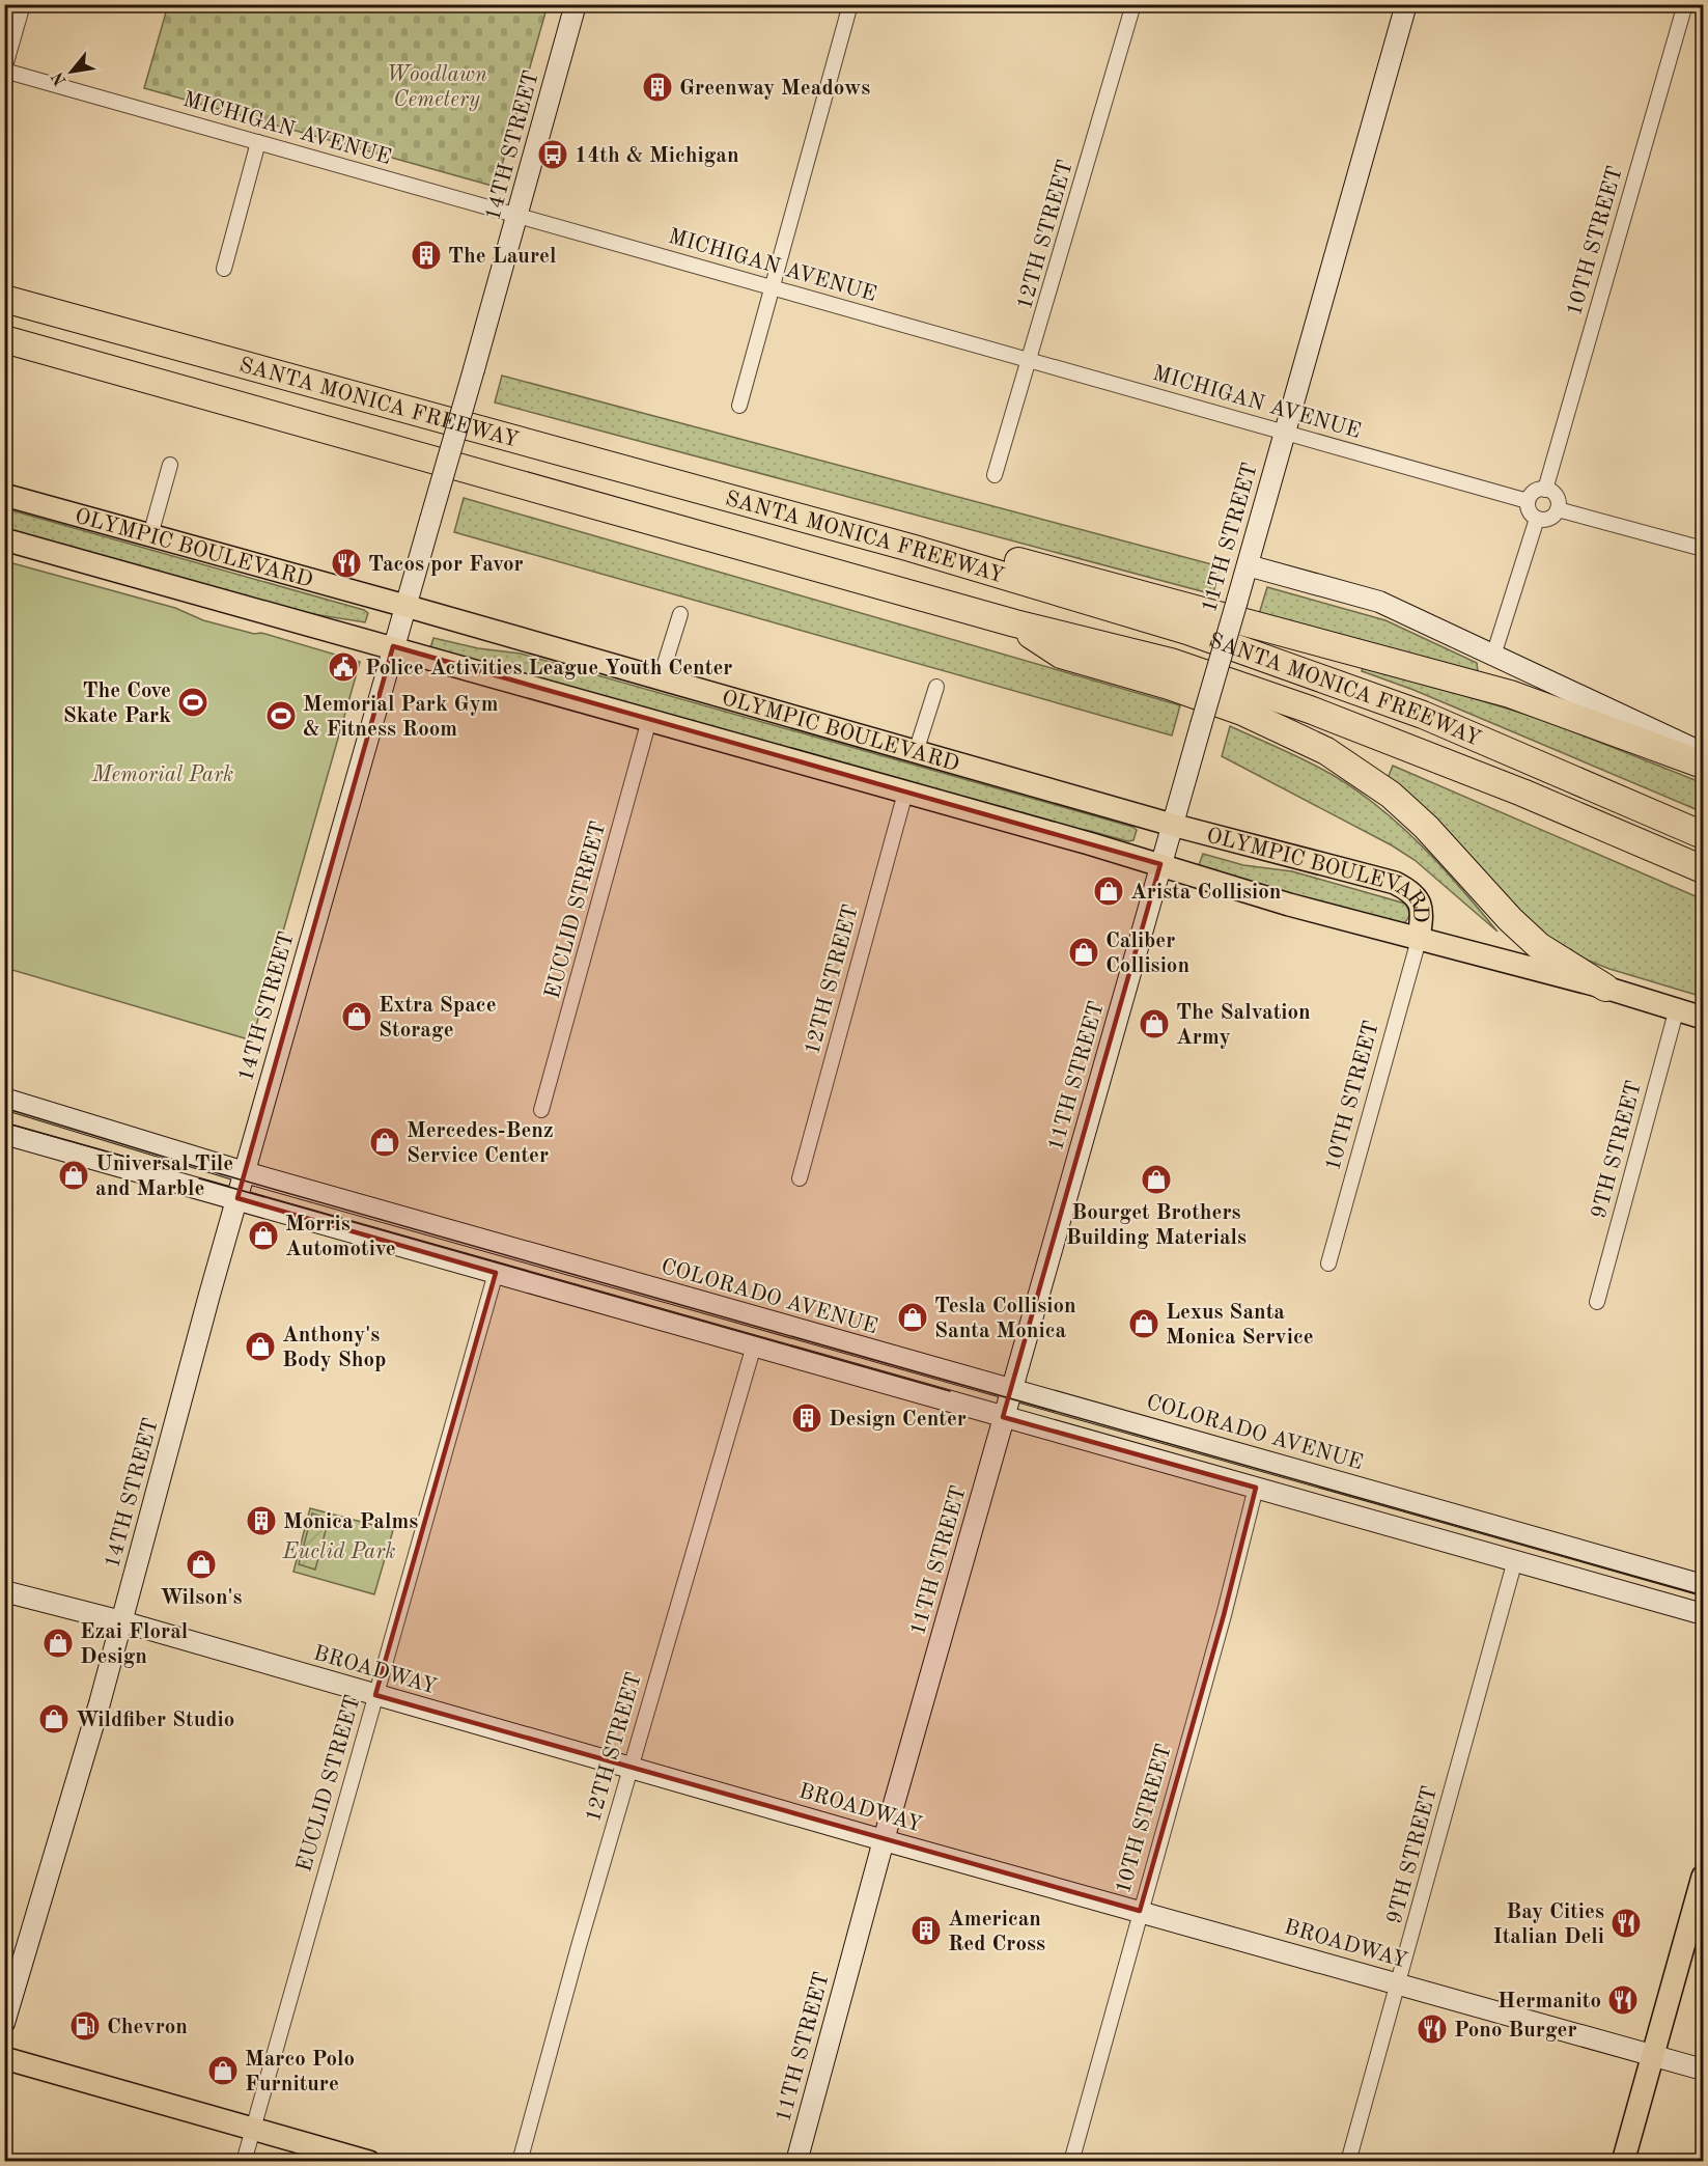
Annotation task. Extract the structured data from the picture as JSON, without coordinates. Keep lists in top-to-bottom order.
{
  "streets": {
    "highway": ["SANTA MONICA FREEWAY"],
    "main road": ["OLYMPIC BOULEVARD"],
    "street": [
      "MICHIGAN AVENUE",
      "14TH STREET",
      "12TH STREET",
      "10TH STREET",
      "11TH STREET",
      "EUCLID STREET",
      "9TH STREET",
      "COLORADO AVENUE",
      "BROADWAY"
    ]
  },
  "crossings": [
    ["MICHIGAN AVENUE", "14TH STREET"],
    ["MICHIGAN AVENUE", "12TH STREET"],
    ["MICHIGAN AVENUE", "10TH STREET"],
    ["MICHIGAN AVENUE", "11TH STREET"],
    ["14TH STREET", "OLYMPIC BOULEVARD"],
    ["14TH STREET", "COLORADO AVENUE"],
    ["14TH STREET", "BROADWAY"],
    ["12TH STREET", "OLYMPIC BOULEVARD"],
    ["12TH STREET", "BROADWAY"],
    ["10TH STREET", "OLYMPIC BOULEVARD"],
    ["10TH STREET", "BROADWAY"],
    ["11TH STREET", "OLYMPIC BOULEVARD"],
    ["11TH STREET", "COLORADO AVENUE"],
    ["11TH STREET", "BROADWAY"],
    ["OLYMPIC BOULEVARD", "EUCLID STREET"],
    ["OLYMPIC BOULEVARD", "9TH STREET"],
    ["EUCLID STREET", "BROADWAY"],
    ["9TH STREET", "BROADWAY"]
  ],
  "parks": ["Woodlawn Cemetery", "Memorial Park", "Euclid Park"],
  "places": {
    "building": [
      "Greenway Meadows",
      "The Laurel",
      "Design Center",
      "Monica Palms",
      "American Red Cross"
    ],
    "bus stop": ["14th & Michigan"],
    "restaurant": [
      "Tacos por Favor",
      "Bay Cities Italian Deli",
      "Hermanito",
      "Pono Burger"
    ],
    "public building": ["Police Activities League Youth Center"],
    "sports": ["The Cove Skate Park", "Memorial Park Gym & Fitness Room"],
    "shop": [
      "Arista Collision",
      "Caliber Collision",
      "Extra Space Storage",
      "The Salvation Army",
      "Mercedes-Benz Service Center",
      "Universal Tile and Marble",
      "Bourget Brothers Building Materials",
      "Morris Automotive",
      "Tesla Collision Santa Monica",
      "Lexus Santa Monica Service",
      "Anthony's Body Shop",
      "Wilson's",
      "Ezai Floral Design",
      "Wildfiber Studio",
      "Marco Polo Furniture"
    ],
    "fuel station": ["Chevron"]
  },
  "north": "bottom left"
}
